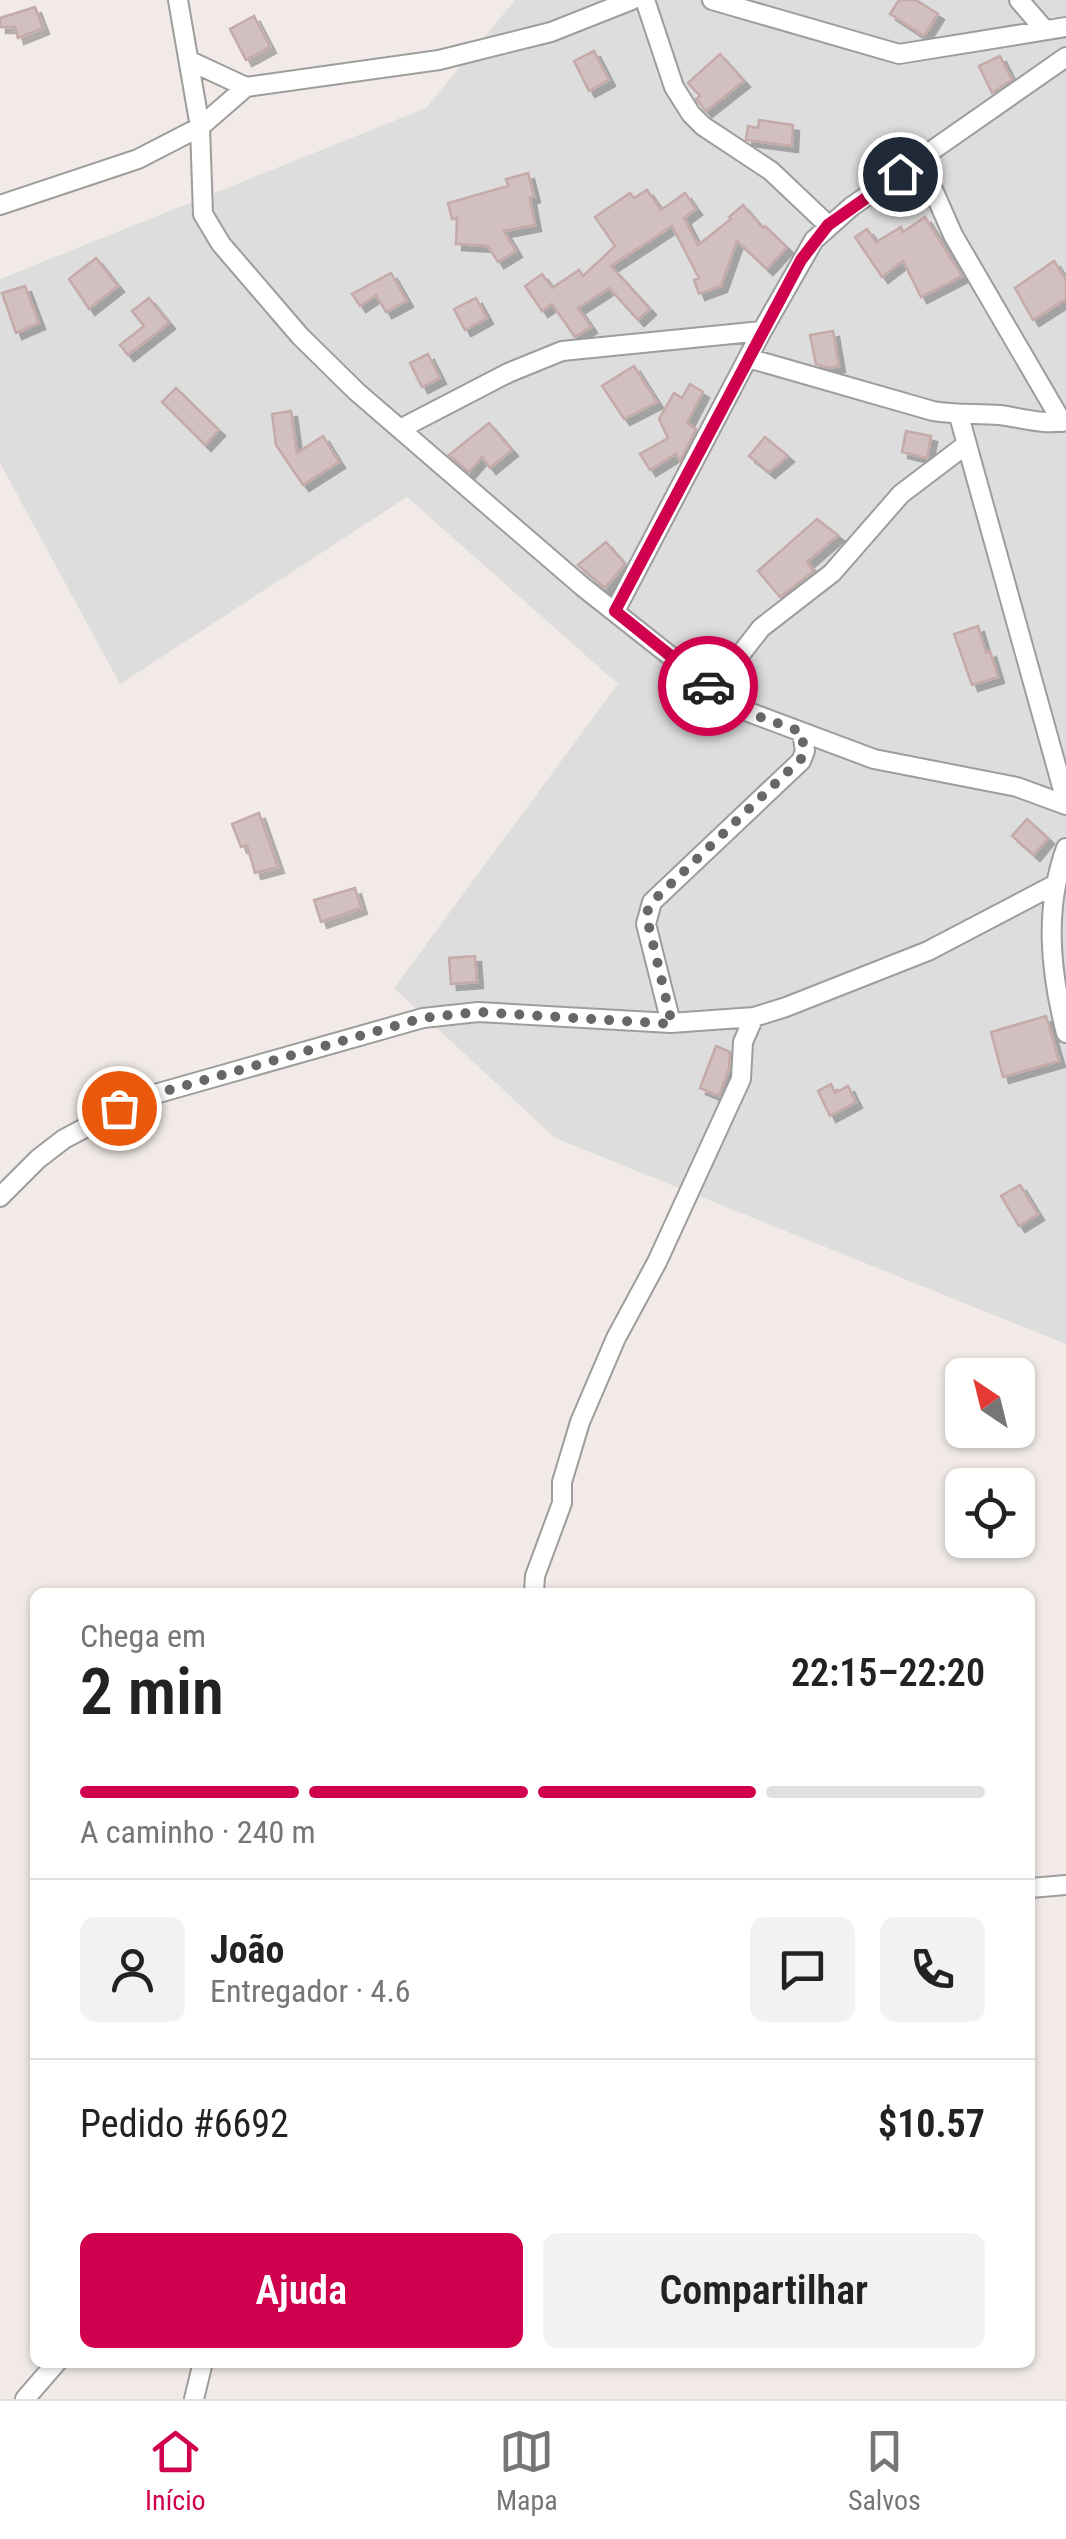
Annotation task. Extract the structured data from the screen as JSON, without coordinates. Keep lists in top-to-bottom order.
{
  "north": "top left",
  "page": {
    "heading": ["2 min", "Chega em", "22:15–22:20"],
    "panel": [
      "João",
      "Entregador · 4.6",
      "Pedido #6692",
      "$10.57"
    ],
    "bar": "A caminho · 240 m",
    "buttons": ["Ajuda", "Compartilhar"],
    "tabs": ["Início", "Mapa", "Salvos"]
  }
}
